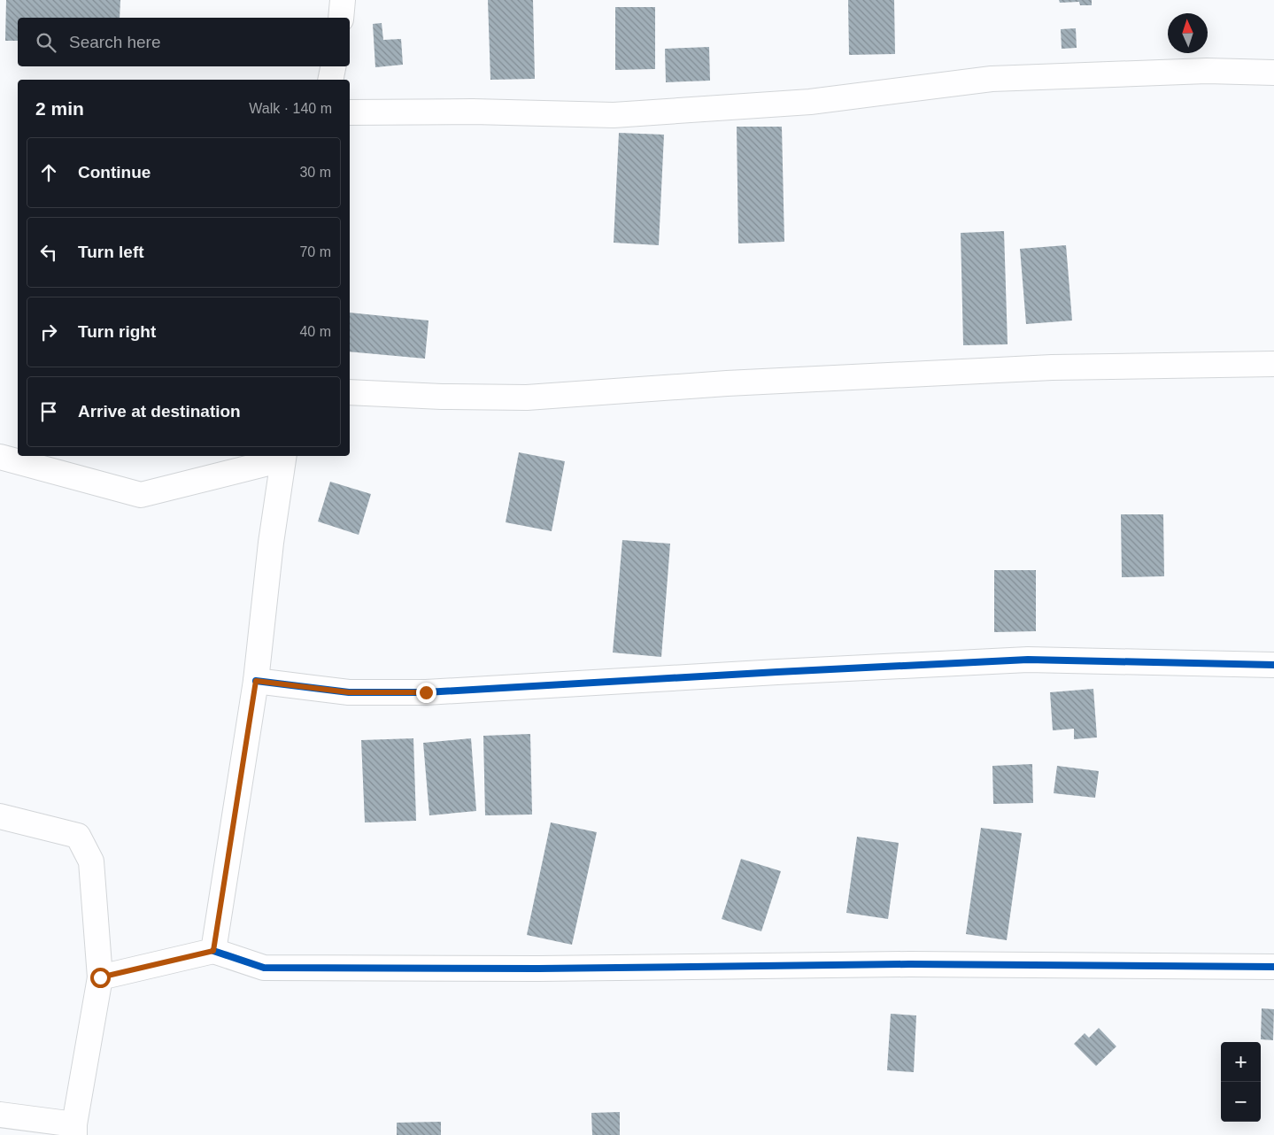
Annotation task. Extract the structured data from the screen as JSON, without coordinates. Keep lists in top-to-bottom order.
{
  "north": "top",
  "page": {
    "search": "Search here",
    "heading": ["2 min", "Walk · 140 m"],
    "list": [
      ["Continue", "30 m"],
      ["Turn left", "70 m"],
      ["Turn right", "40 m"],
      "Arrive at destination"
    ],
    "map_buttons": ["+", "−"]
  }
}
